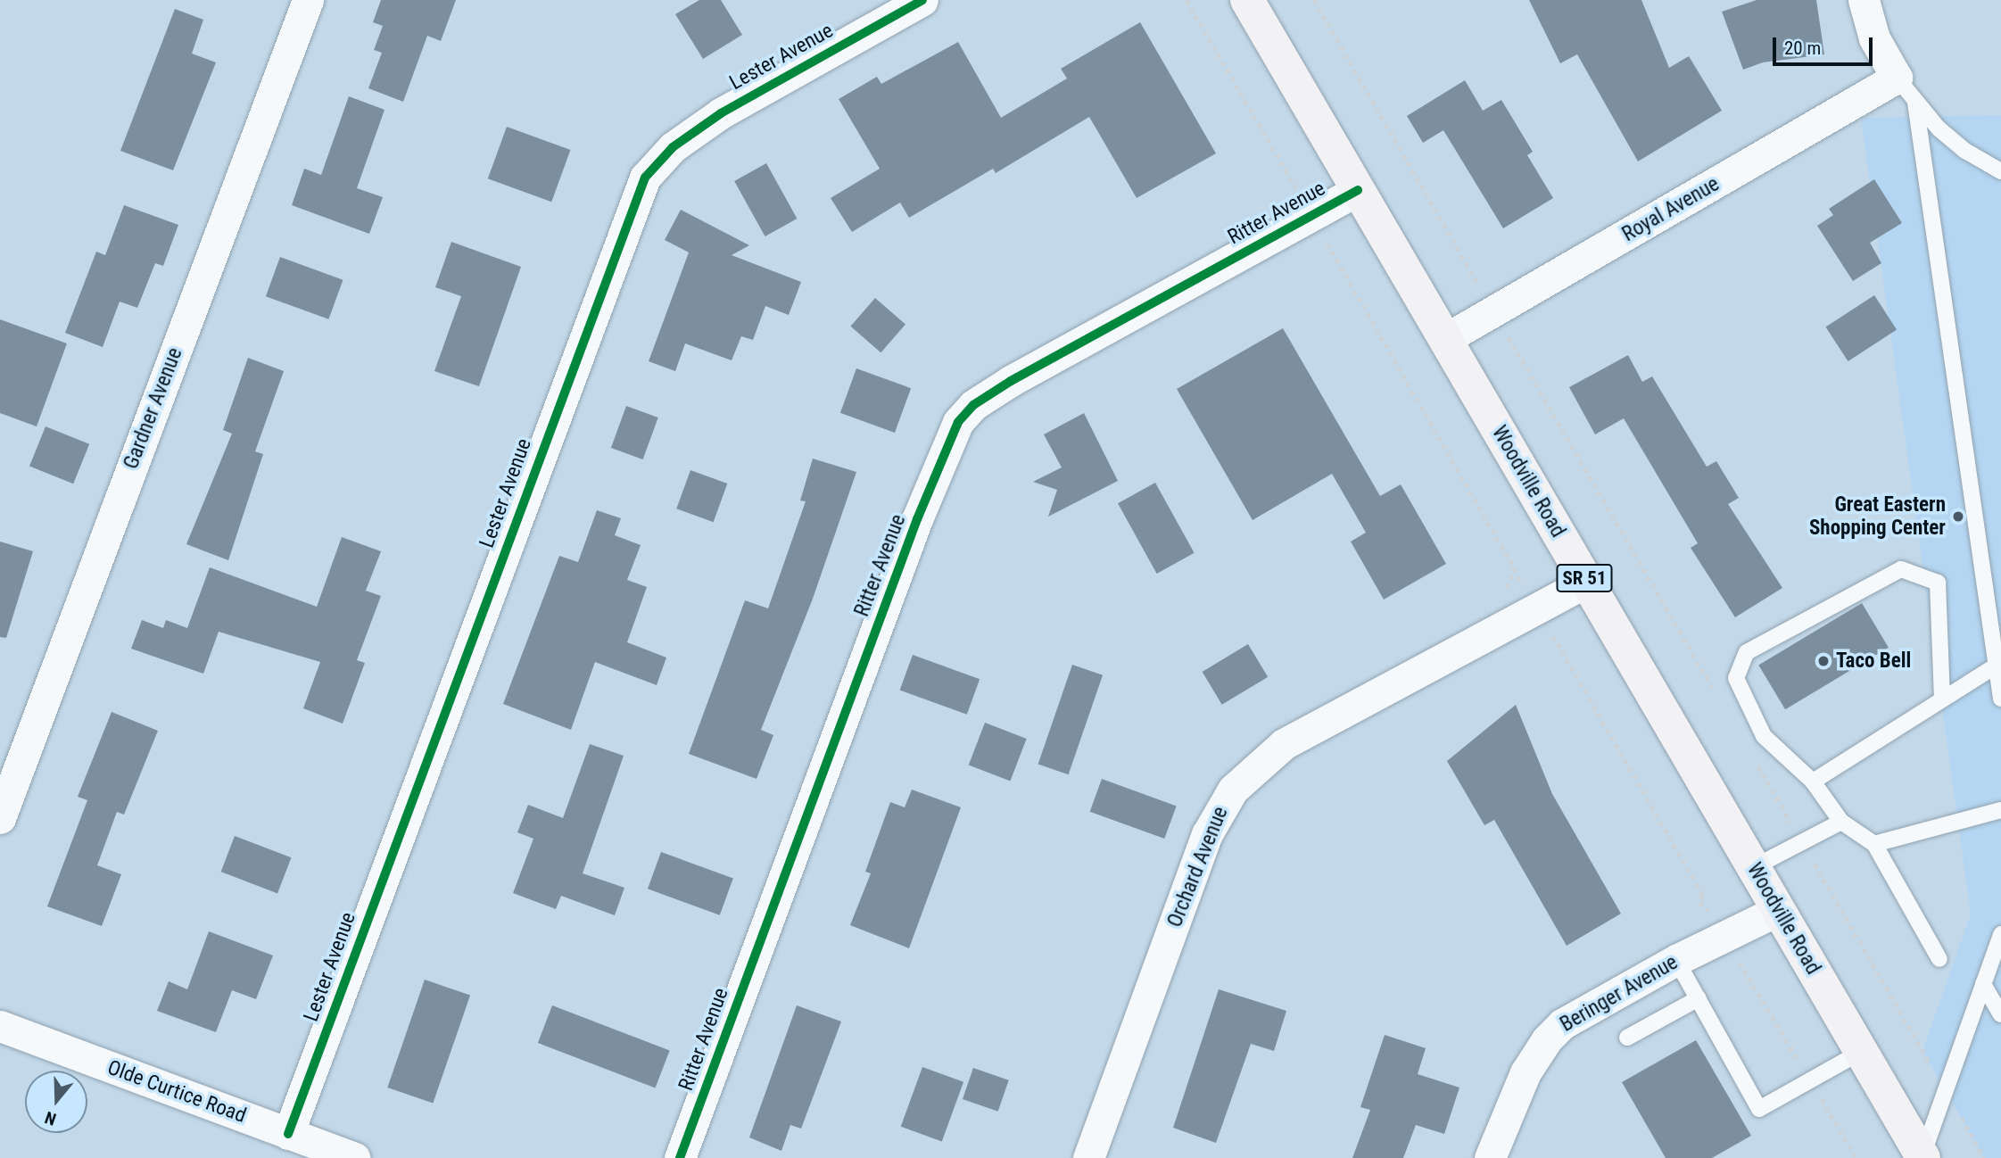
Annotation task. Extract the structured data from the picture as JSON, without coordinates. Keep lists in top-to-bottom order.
{
  "streets": {
    "main road": ["Woodville Road", "SR 51"],
    "street": [
      "Lester Avenue",
      "Royal Avenue",
      "Ritter Avenue",
      "Gardner Avenue",
      "Orchard Avenue",
      "Beringer Avenue",
      "Olde Curtice Road"
    ]
  },
  "crossings": [
    ["Lester Avenue", "Olde Curtice Road"],
    ["Royal Avenue", "Woodville Road"],
    ["Ritter Avenue", "Woodville Road"],
    ["Woodville Road", "Orchard Avenue"],
    ["Woodville Road", "Beringer Avenue"]
  ],
  "places": ["Great Eastern Shopping Center", "Taco Bell"],
  "scale_bar": "20 m",
  "north": "bottom"
}
